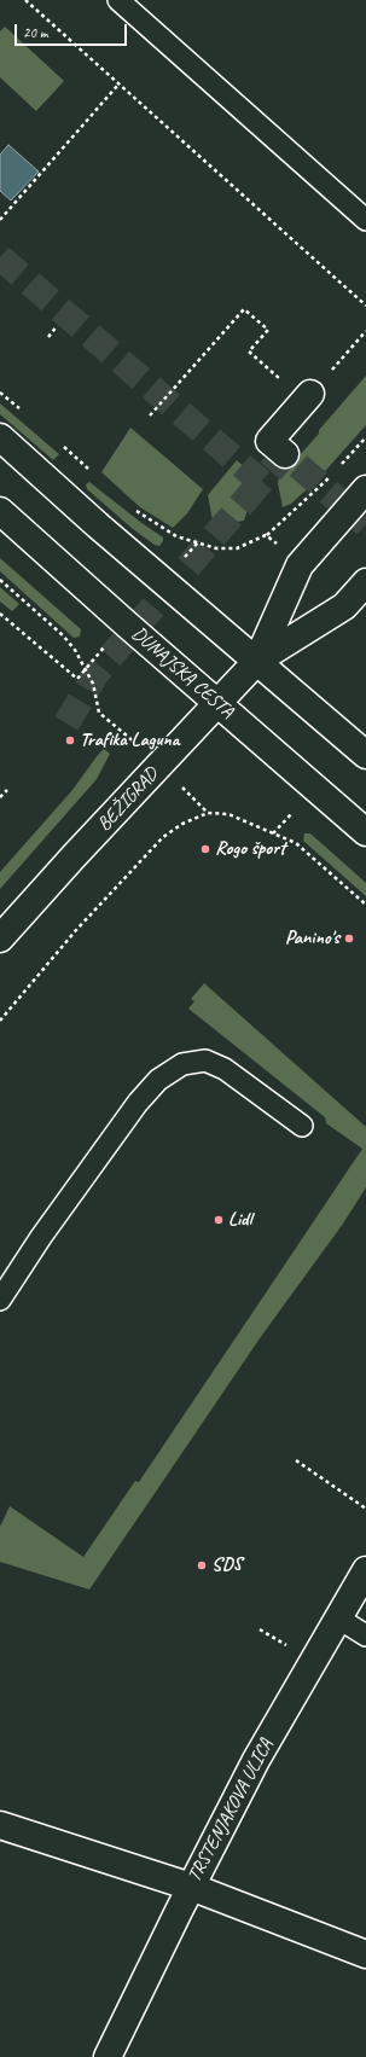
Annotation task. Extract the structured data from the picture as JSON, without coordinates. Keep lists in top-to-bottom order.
{
  "streets": {
    "street": ["DUNAJSKA CESTA", "BEŽIGRAD", "TRSTENJAKOVA ULICA"]
  },
  "crossings": [
    ["DUNAJSKA CESTA", "BEŽIGRAD"]
  ],
  "places": [
    "Trafika Laguna",
    "Rogo šport",
    "Panino's",
    "Lidl",
    "SDS"
  ],
  "scale_bar": "20 m"
}
